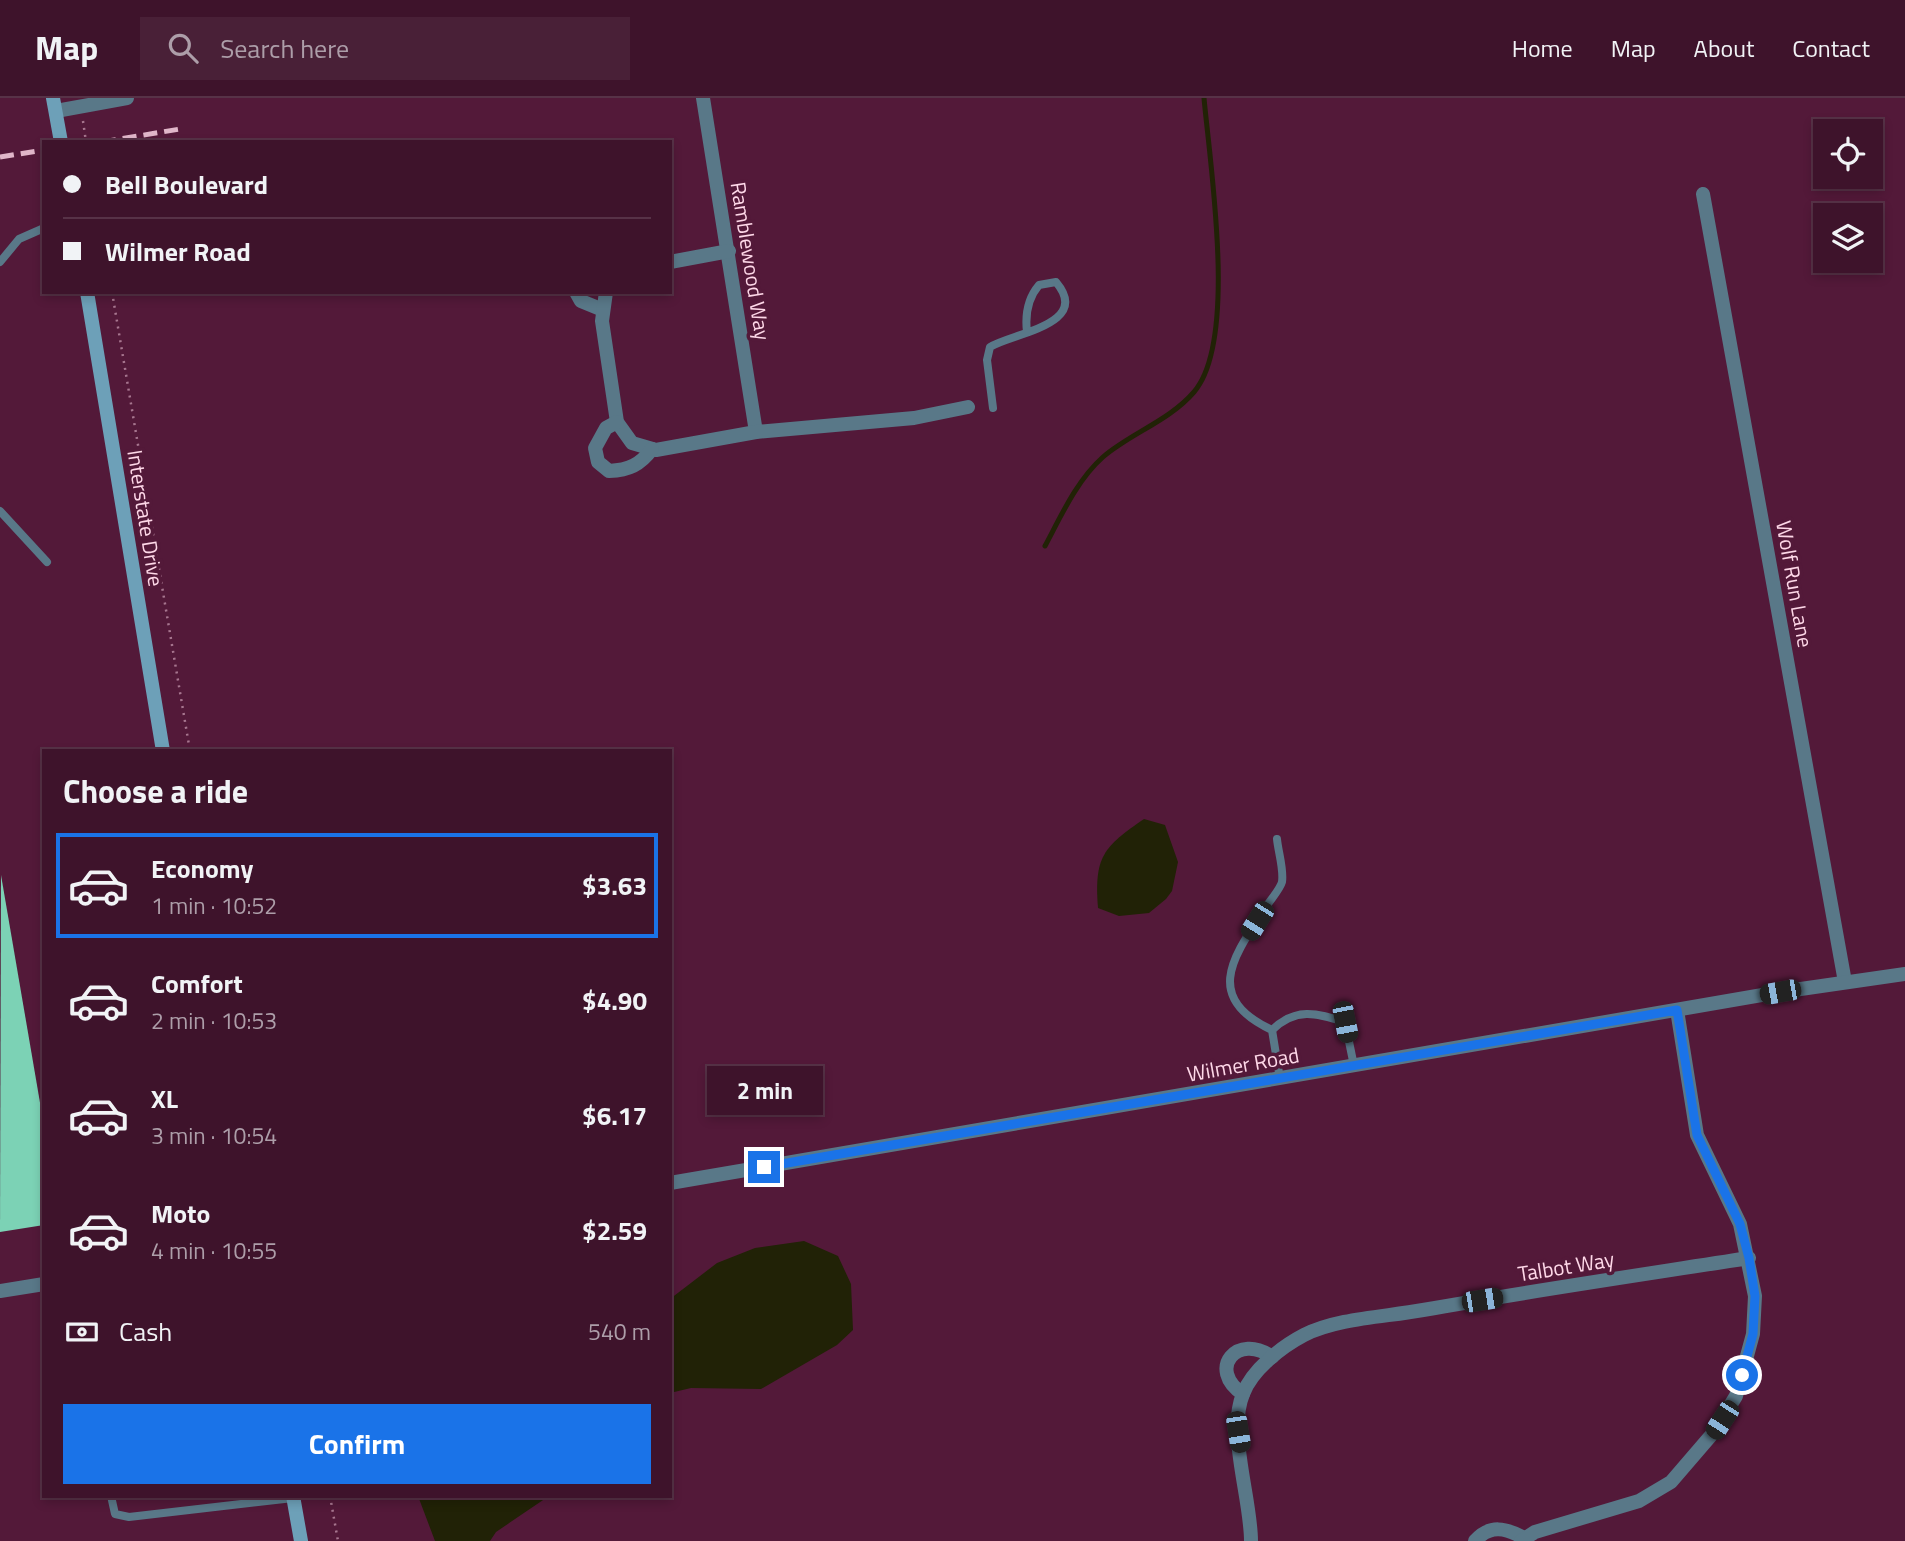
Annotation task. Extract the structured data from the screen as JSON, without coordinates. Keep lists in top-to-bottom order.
{
  "streets": {
    "main road": ["Interstate Drive"],
    "street": [
      "Ramblewood Way",
      "Wolf Run Lane",
      "Wilmer Road",
      "Talbot Way"
    ]
  },
  "crossings": [
    ["Wolf Run Lane", "Wilmer Road"]
  ],
  "page": {
    "header": "Map",
    "search": "Search here",
    "nav": [
      "Home",
      "Map",
      "About",
      "Contact"
    ],
    "banner": ["Bell Boulevard", "Wilmer Road"],
    "heading": "Choose a ride",
    "list": [
      {
        "name": "Economy",
        "note": "1 min · 10:52",
        "value": "$3.63"
      },
      {
        "name": "Comfort",
        "note": "2 min · 10:53",
        "value": "$4.90"
      },
      {
        "name": "XL",
        "note": "3 min · 10:54",
        "value": "$6.17"
      },
      {
        "name": "Moto",
        "note": "4 min · 10:55",
        "value": "$2.59"
      }
    ],
    "bubble": "2 min",
    "pay": ["Cash", "540 m"],
    "buttons": "Confirm"
  }
}
